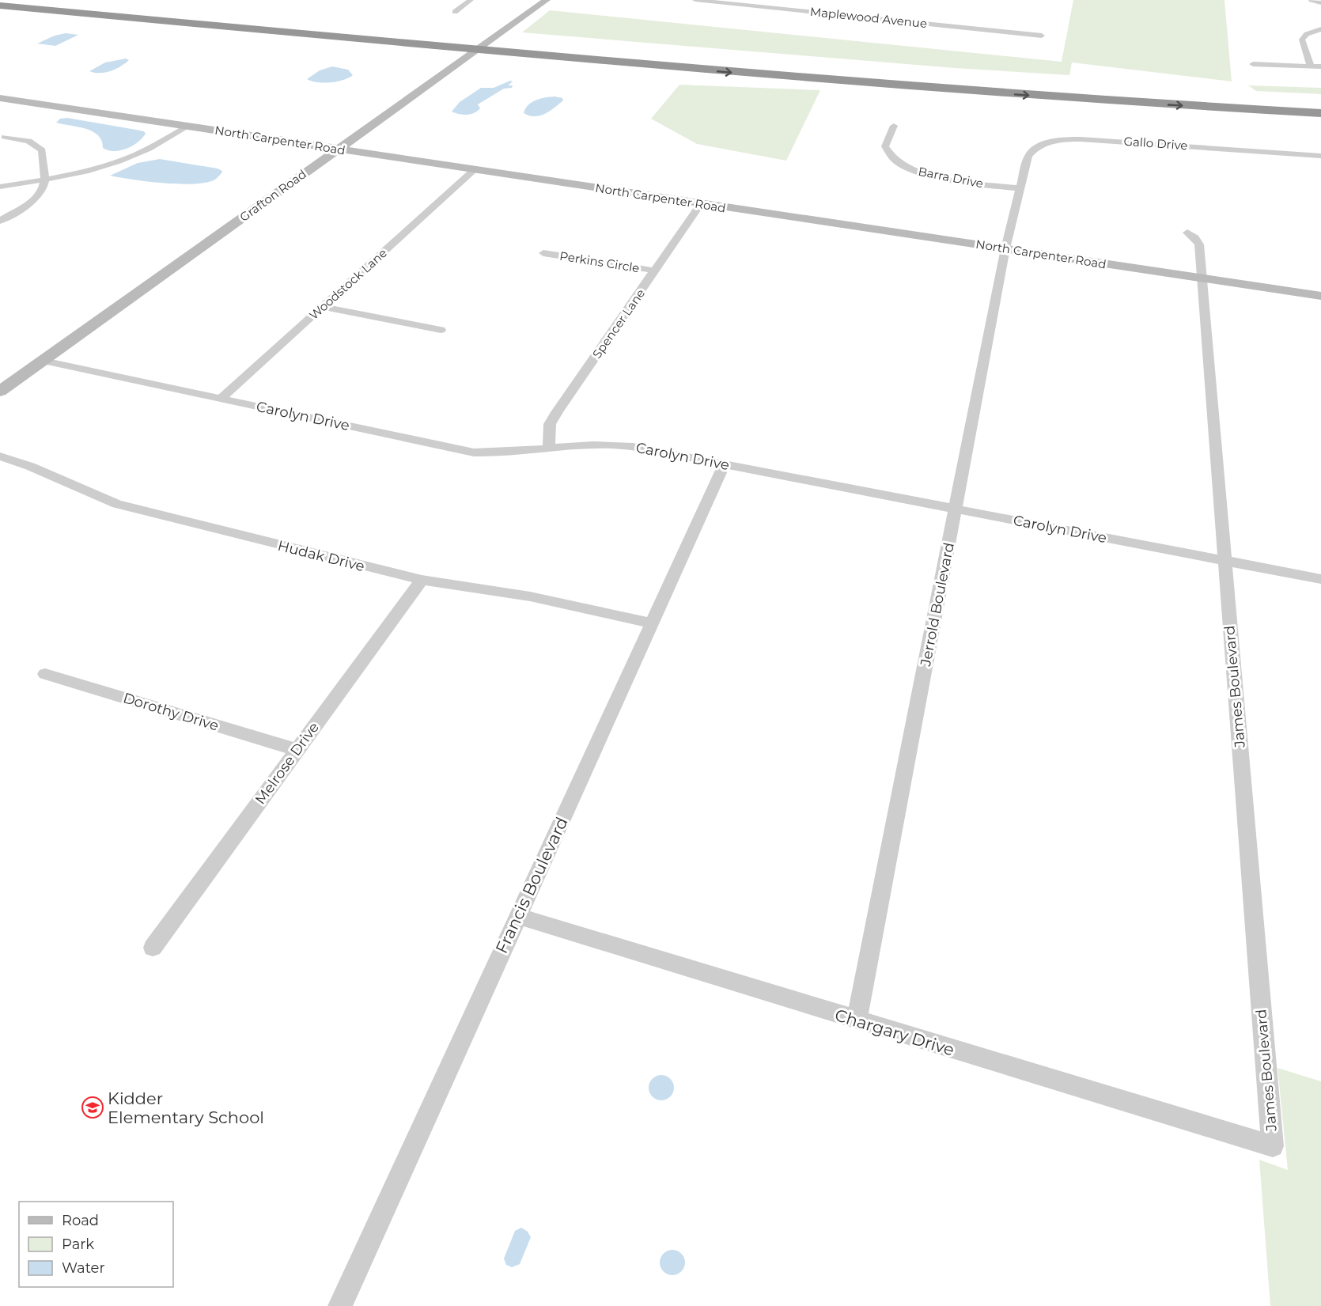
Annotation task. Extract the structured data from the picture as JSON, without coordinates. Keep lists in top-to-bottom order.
{
  "streets": {
    "street": [
      "Maplewood Avenue",
      "North Carpenter Road",
      "Gallo Drive",
      "Barra Drive",
      "Grafton Road",
      "Perkins Circle",
      "Woodstock Lane",
      "Spencer Lane",
      "Carolyn Drive",
      "Hudak Drive",
      "Jerrold Boulevard",
      "James Boulevard",
      "Dorothy Drive",
      "Melrose Drive",
      "Francis Boulevard",
      "Chargary Drive"
    ]
  },
  "crossings": [
    ["North Carpenter Road", "Grafton Road"],
    ["North Carpenter Road", "Woodstock Lane"],
    ["North Carpenter Road", "Spencer Lane"],
    ["North Carpenter Road", "Jerrold Boulevard"],
    ["North Carpenter Road", "James Boulevard"],
    ["Gallo Drive", "Barra Drive"],
    ["Gallo Drive", "Jerrold Boulevard"],
    ["Barra Drive", "Jerrold Boulevard"],
    ["Grafton Road", "Carolyn Drive"],
    ["Perkins Circle", "Spencer Lane"],
    ["Woodstock Lane", "Carolyn Drive"],
    ["Spencer Lane", "Carolyn Drive"],
    ["Carolyn Drive", "Jerrold Boulevard"],
    ["Carolyn Drive", "James Boulevard"],
    ["Carolyn Drive", "Francis Boulevard"],
    ["Hudak Drive", "Melrose Drive"],
    ["Hudak Drive", "Francis Boulevard"],
    ["Jerrold Boulevard", "Chargary Drive"],
    ["James Boulevard", "Chargary Drive"],
    ["Dorothy Drive", "Melrose Drive"],
    ["Francis Boulevard", "Chargary Drive"]
  ],
  "places": {
    "school or university": ["Kidder Elementary School"]
  },
  "legend": ["Road", "Park", "Water"]
}
